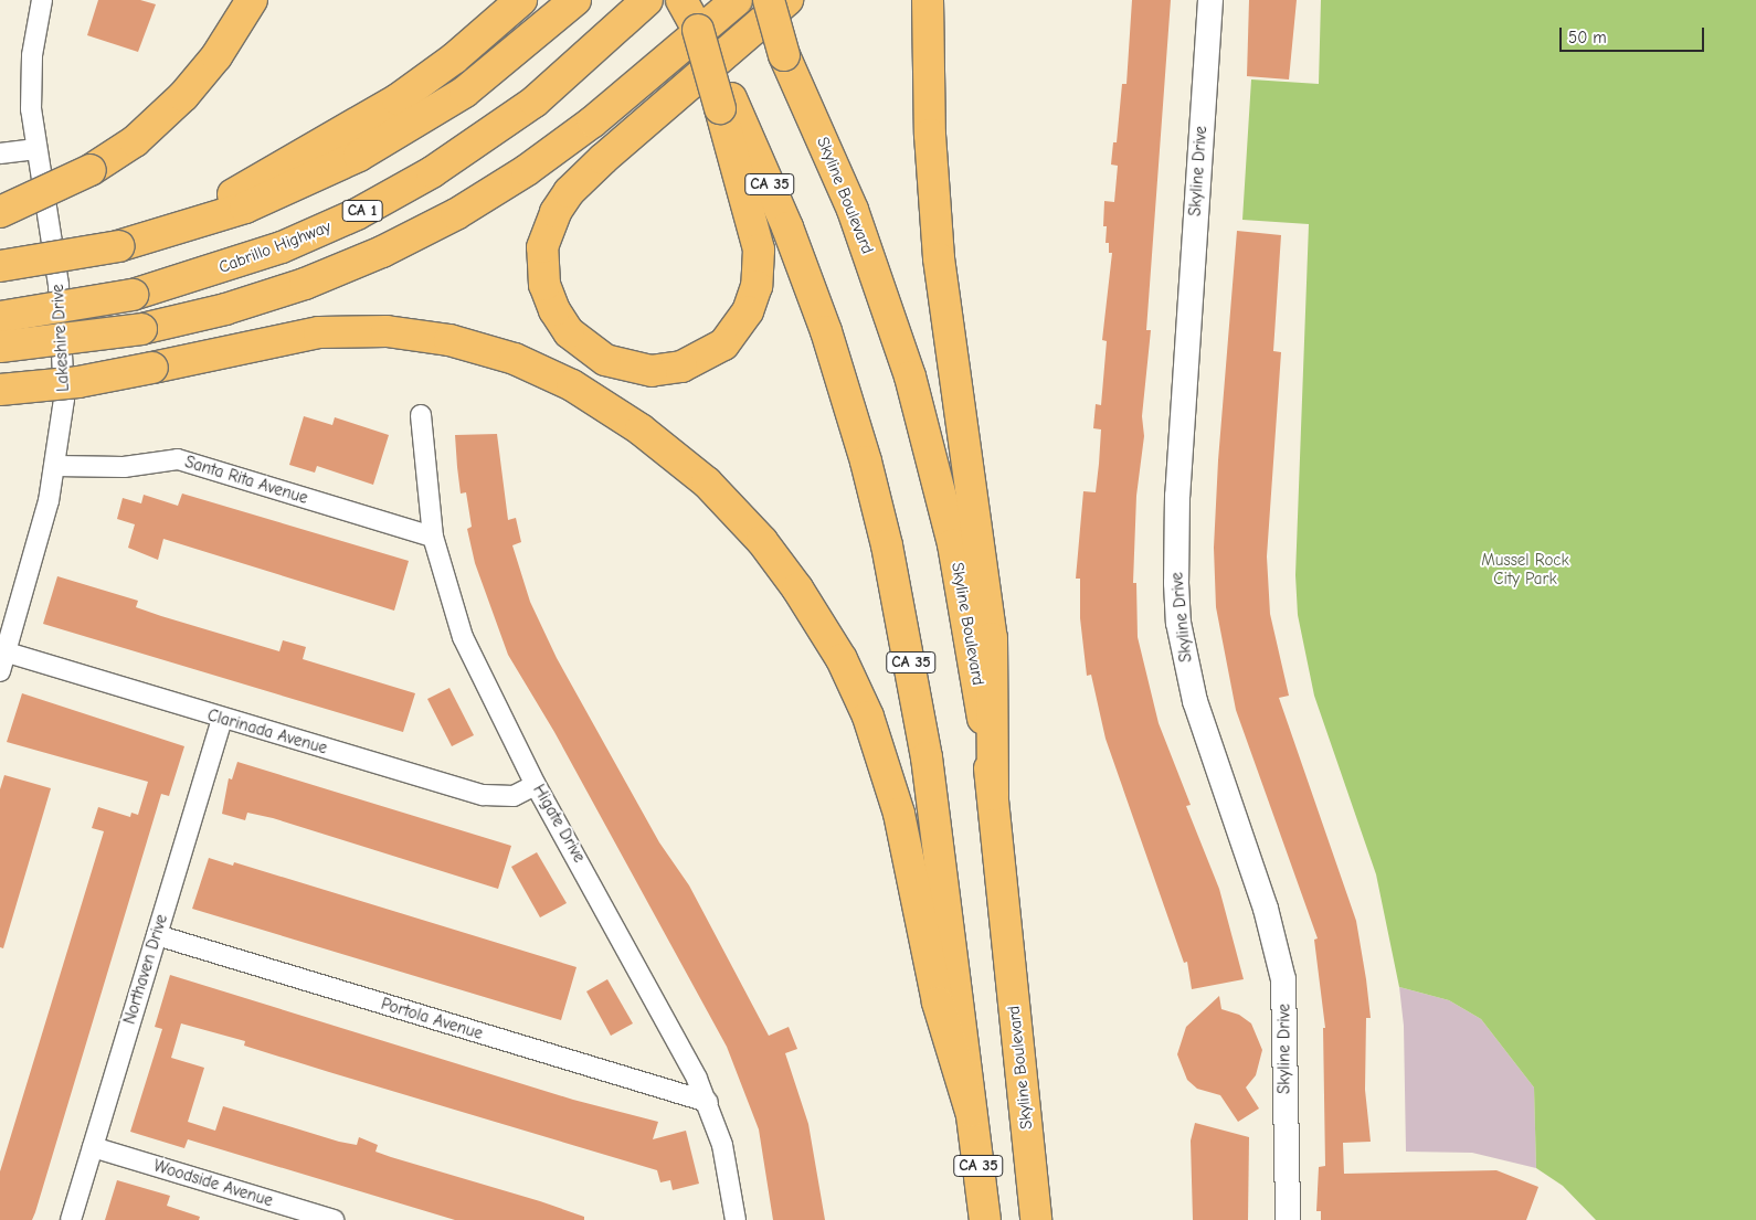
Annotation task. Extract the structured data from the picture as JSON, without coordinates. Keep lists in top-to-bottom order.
{
  "streets": {
    "main road": [
      "CA 35",
      "Skyline Boulevard",
      "CA 1",
      "Cabrillo Highway"
    ],
    "street": [
      "Skyline Drive",
      "Lakeshire Drive",
      "Santa Rita Avenue",
      "Clarinada Avenue",
      "Higate Drive",
      "Northaven Drive",
      "Portola Avenue",
      "Woodside Avenue"
    ]
  },
  "crossings": [
    ["Lakeshire Drive", "Santa Rita Avenue"],
    ["Lakeshire Drive", "Clarinada Avenue"],
    ["Santa Rita Avenue", "Higate Drive"],
    ["Clarinada Avenue", "Higate Drive"],
    ["Clarinada Avenue", "Northaven Drive"],
    ["Higate Drive", "Portola Avenue"],
    ["Northaven Drive", "Portola Avenue"],
    ["Northaven Drive", "Woodside Avenue"]
  ],
  "parks": ["Mussel Rock City Park"],
  "scale_bar": "50 m"
}
